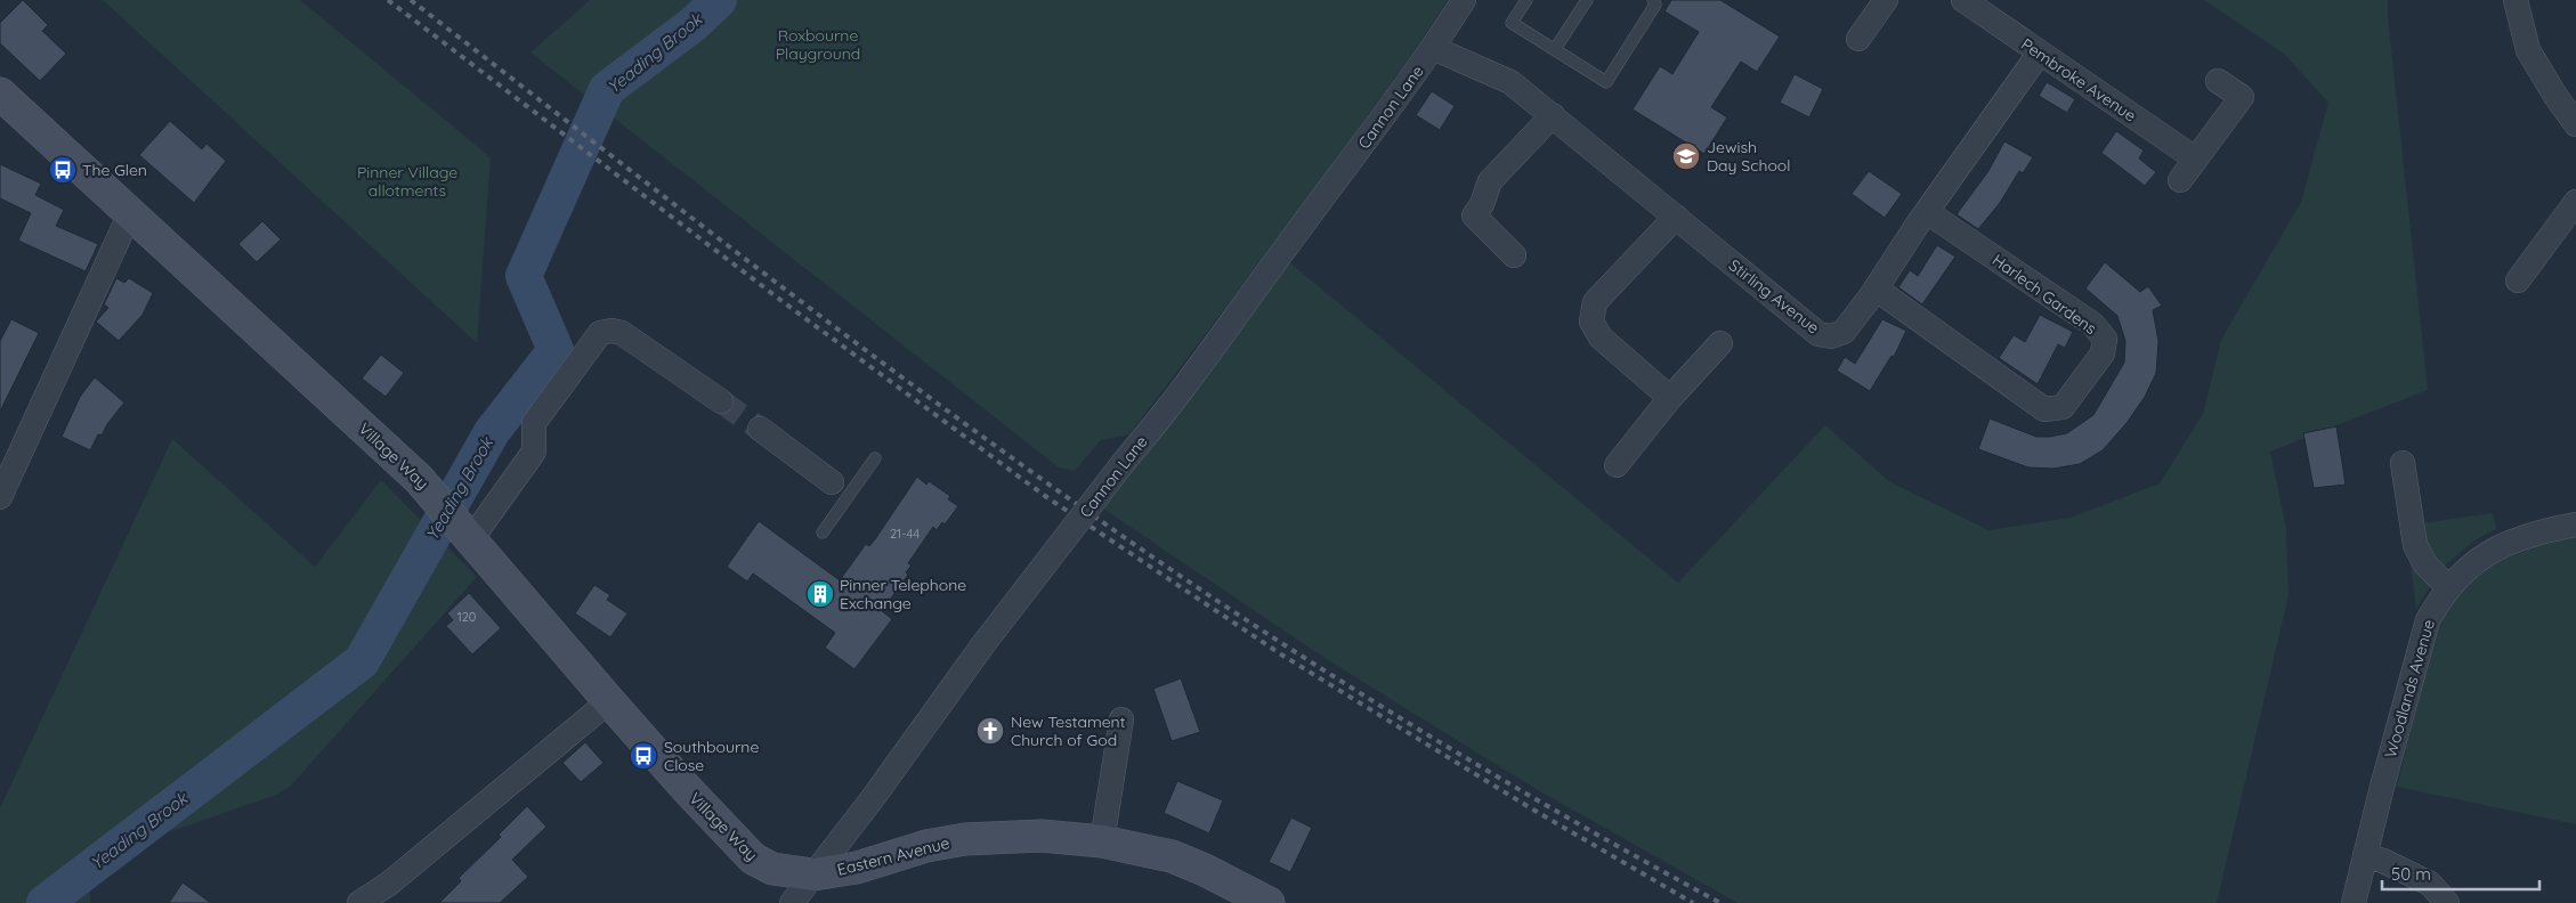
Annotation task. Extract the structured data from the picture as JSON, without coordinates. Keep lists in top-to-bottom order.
{
  "streets": {
    "street": [
      "Pembroke Avenue",
      "Cannon Lane",
      "Harlech Gardens",
      "Stirling Avenue",
      "Village Way",
      "Woodlands Avenue",
      "Eastern Avenue"
    ]
  },
  "crossings": [
    ["Pembroke Avenue", "Stirling Avenue"],
    ["Cannon Lane", "Stirling Avenue"],
    ["Cannon Lane", "Village Way"],
    ["Cannon Lane", "Eastern Avenue"],
    ["Harlech Gardens", "Stirling Avenue"],
    ["Village Way", "Eastern Avenue"]
  ],
  "water": ["Yeading Brook"],
  "parks": ["Roxbourne Playground", "Pinner Village allotments"],
  "places": {
    "school or university": ["Jewish Day School"],
    "bus stop": ["The Glen", "Southbourne Close"],
    "building": ["Pinner Telephone Exchange"],
    "church": ["New Testament Church of God"]
  },
  "house_numbers": ["21-44", "120"],
  "scale_bar": "50 m"
}
